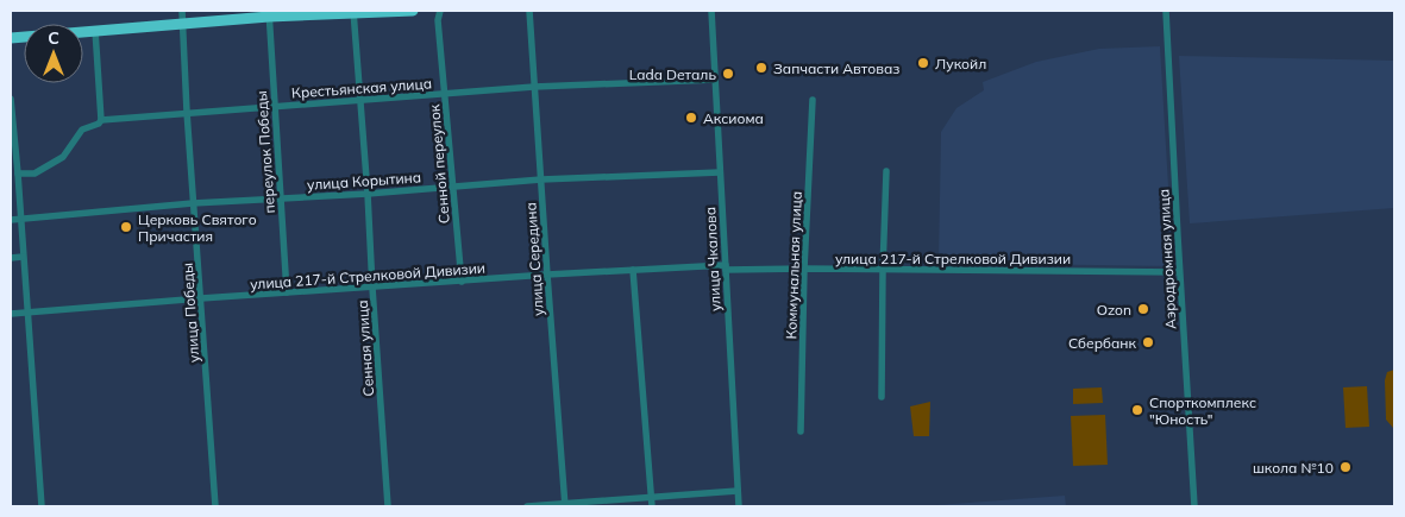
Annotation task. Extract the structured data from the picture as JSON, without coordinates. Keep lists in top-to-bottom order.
{
  "streets": {
    "street": [
      "Крестьянская улица",
      "переулок Победы",
      "Сенной переулок",
      "улица Корытина",
      "улица 217-й Стрелковой Дивизии",
      "улица Середина",
      "улица Чкалова",
      "Аэродромная улица",
      "Коммунальная улица",
      "улица Победы",
      "Сенная улица"
    ]
  },
  "crossings": [
    ["Крестьянская улица", "переулок Победы"],
    ["Крестьянская улица", "Сенной переулок"],
    ["Крестьянская улица", "улица Середина"],
    ["Крестьянская улица", "улица Чкалова"],
    ["Крестьянская улица", "улица Победы"],
    ["Крестьянская улица", "Сенная улица"],
    ["переулок Победы", "улица Корытина"],
    ["переулок Победы", "улица 217-й Стрелковой Дивизии"],
    ["Сенной переулок", "улица Корытина"],
    ["Сенной переулок", "улица 217-й Стрелковой Дивизии"],
    ["улица Корытина", "улица Середина"],
    ["улица Корытина", "улица Чкалова"],
    ["улица Корытина", "улица Победы"],
    ["улица Корытина", "Сенная улица"],
    ["улица 217-й Стрелковой Дивизии", "улица Середина"],
    ["улица 217-й Стрелковой Дивизии", "улица Чкалова"],
    ["улица 217-й Стрелковой Дивизии", "Аэродромная улица"],
    ["улица 217-й Стрелковой Дивизии", "Коммунальная улица"],
    ["улица 217-й Стрелковой Дивизии", "улица Победы"],
    ["улица 217-й Стрелковой Дивизии", "Сенная улица"]
  ],
  "places": [
    "Лукойл",
    "Запчасти Автоваз",
    "Lada Dеталь",
    "Аксиома",
    "Церковь Святого Причастия",
    "Ozon",
    "Сбербанк",
    "Спорткомплекс \"Юность\"",
    "школа №10"
  ],
  "north": "top"
}
